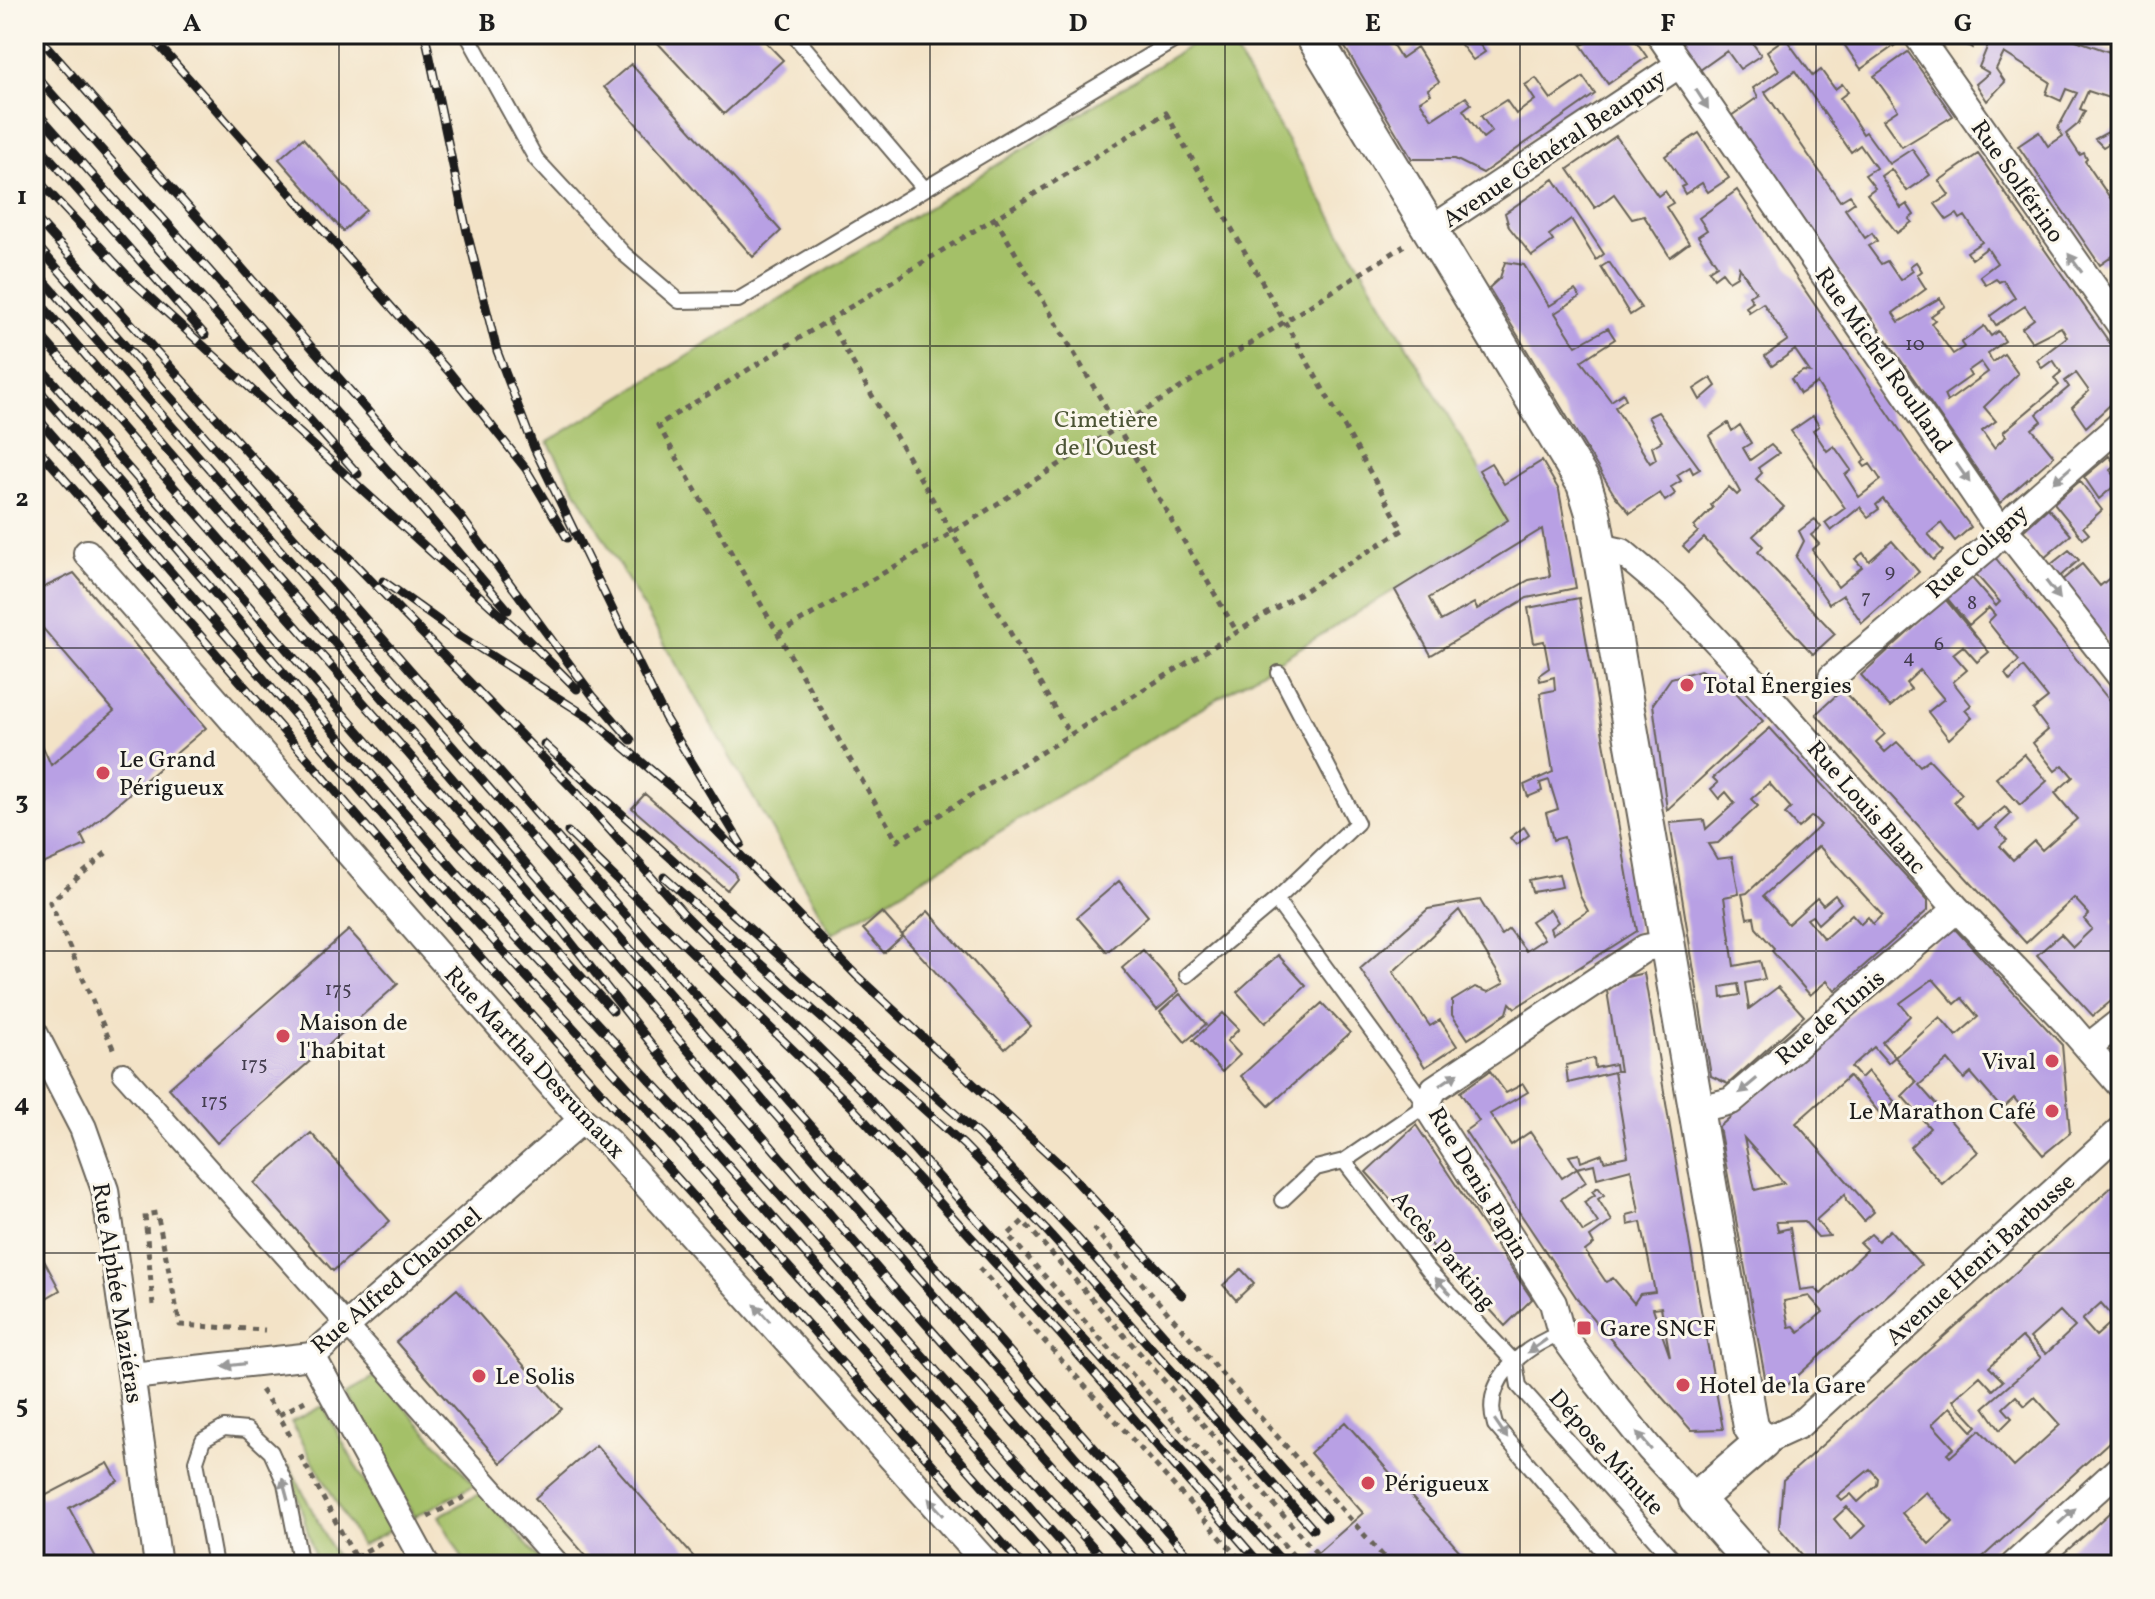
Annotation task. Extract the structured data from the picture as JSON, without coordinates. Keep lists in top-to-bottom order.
{
  "streets": {
    "street": [
      "Avenue Général Beaupuy",
      "Rue Solférino",
      "Rue Michel Roulland",
      "Rue Coligny",
      "Rue Louis Blanc",
      "Rue de Tunis",
      "Rue Martha Desrumaux",
      "Rue Denis Papin",
      "Avenue Henri Barbusse",
      "Rue Alfred Chaumel",
      "Rue Alphée Maziéras"
    ],
    "lane": ["Accès Parking", "Dépose Minute"]
  },
  "crossings": [
    ["Avenue Général Beaupuy", "Rue Michel Roulland"],
    ["Rue Michel Roulland", "Rue Coligny"],
    ["Rue Louis Blanc", "Rue de Tunis"],
    ["Rue Martha Desrumaux", "Rue Alfred Chaumel"],
    ["Accès Parking", "Dépose Minute"],
    ["Rue Alfred Chaumel", "Rue Alphée Maziéras"]
  ],
  "one_way": [
    "Rue Solférino",
    "Rue Michel Roulland",
    "Rue Coligny",
    "Rue de Tunis",
    "Rue Martha Desrumaux",
    "Accès Parking"
  ],
  "parks": ["Cimetière de l'Ouest"],
  "places": {
    "other": [
      "Total Énergies",
      "Le Grand Périgueux",
      "Maison de l'habitat",
      "Vival",
      "Le Marathon Café",
      "Le Solis",
      "Hotel de la Gare",
      "Périgueux"
    ],
    "transit": ["Gare SNCF"]
  },
  "house_numbers": [
    "10",
    "9",
    "7",
    "8",
    "6",
    "4",
    "175",
    "175",
    "175"
  ],
  "grid": {
    "columns": [
      "A",
      "B",
      "C",
      "D",
      "E",
      "F",
      "G"
    ],
    "rows": [
      "1",
      "2",
      "3",
      "4",
      "5"
    ]
  }
}
